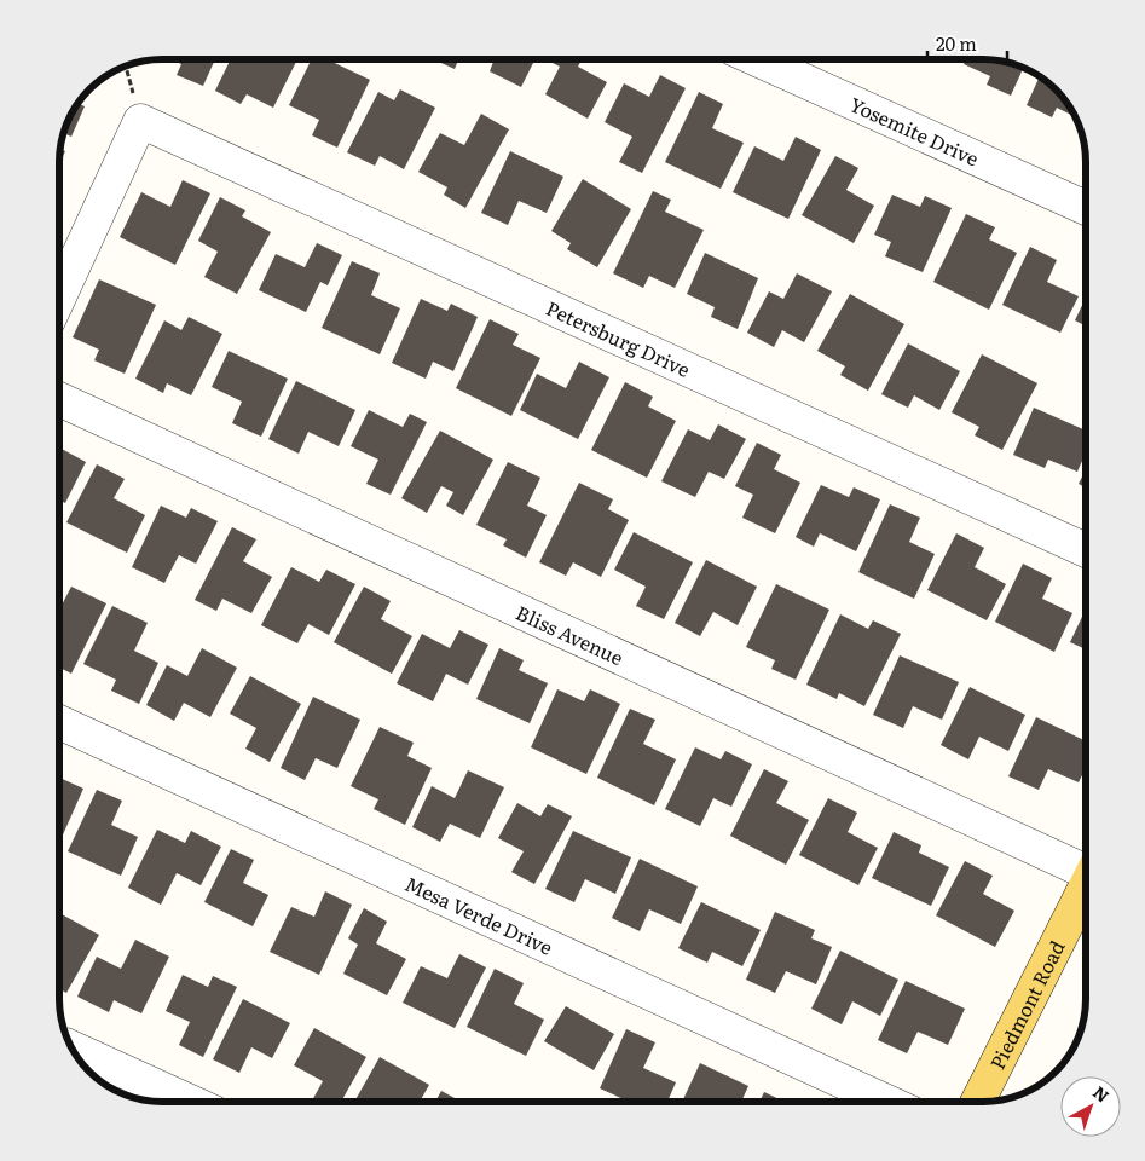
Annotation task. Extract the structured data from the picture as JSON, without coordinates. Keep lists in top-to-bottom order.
{
  "streets": {
    "main road": ["Piedmont Road"],
    "street": [
      "Yosemite Drive",
      "Petersburg Drive",
      "Bliss Avenue",
      "Mesa Verde Drive"
    ]
  },
  "scale_bar": "20 m",
  "north": "top right"
}
